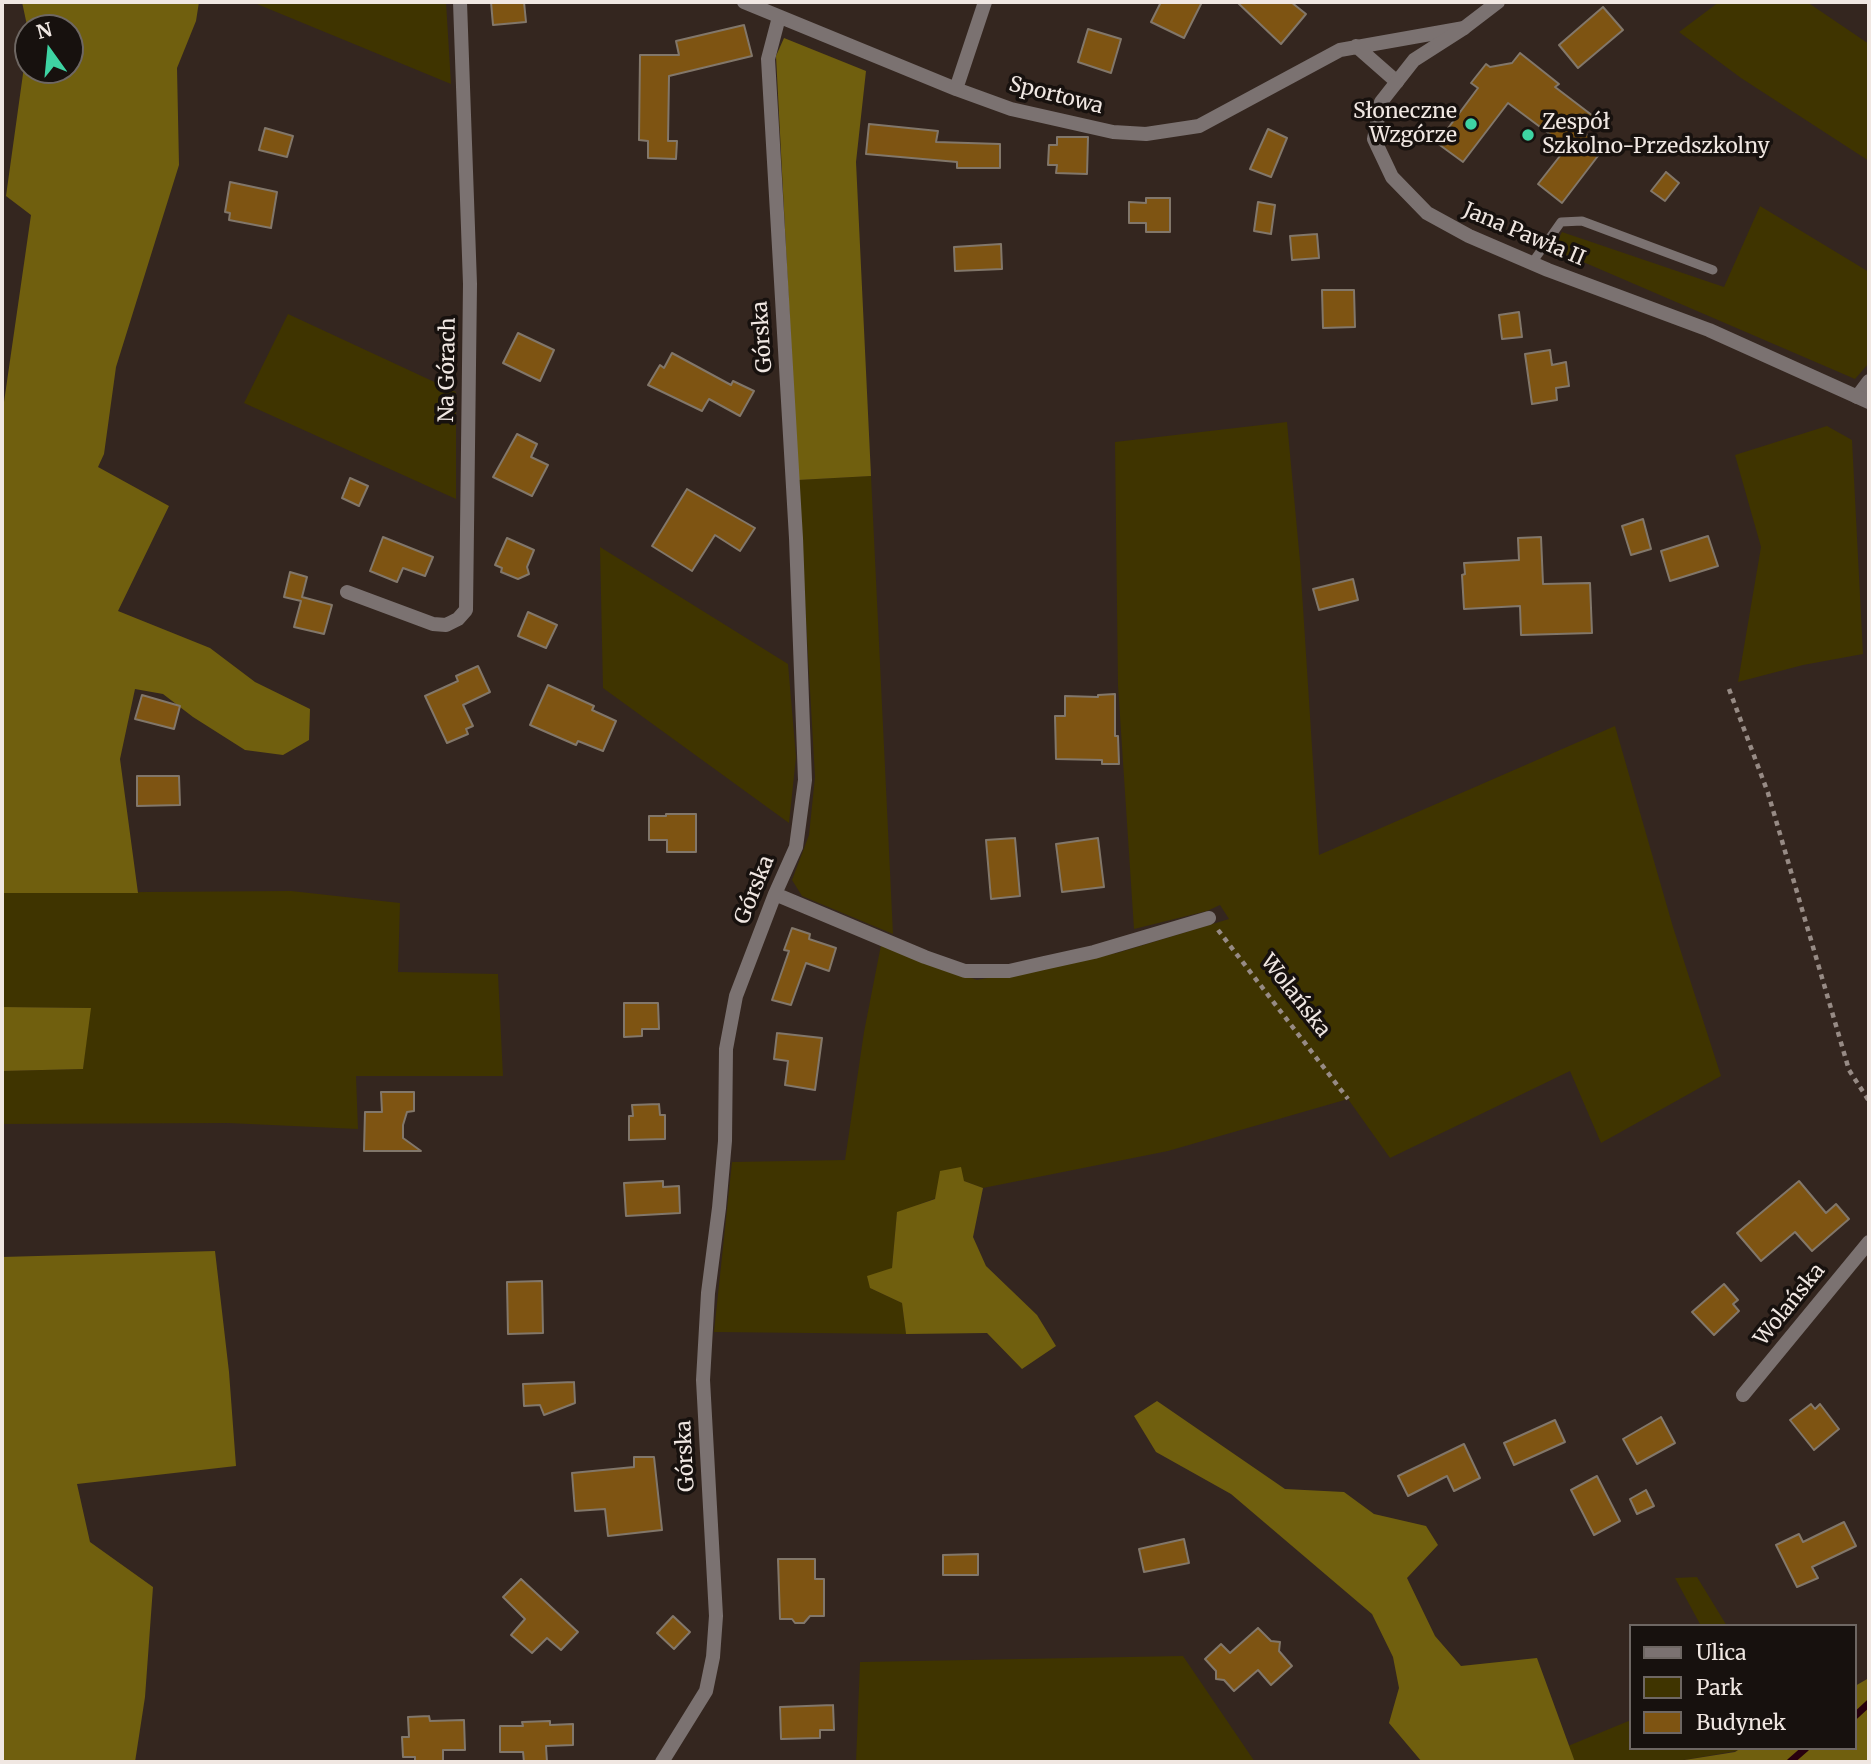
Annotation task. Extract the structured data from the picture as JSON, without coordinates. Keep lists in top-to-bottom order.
{
  "streets": {
    "street": [
      "Sportowa",
      "Jana Pawła II",
      "Górska",
      "Na Górach",
      "Wolańska"
    ]
  },
  "crossings": [
    ["Sportowa", "Jana Pawła II"],
    ["Sportowa", "Górska"]
  ],
  "places": ["Słoneczne Wzgórze", "Zespół Szkolno-Przedszkolny"],
  "legend": ["Ulica", "Park", "Budynek"],
  "north": "top"
}
